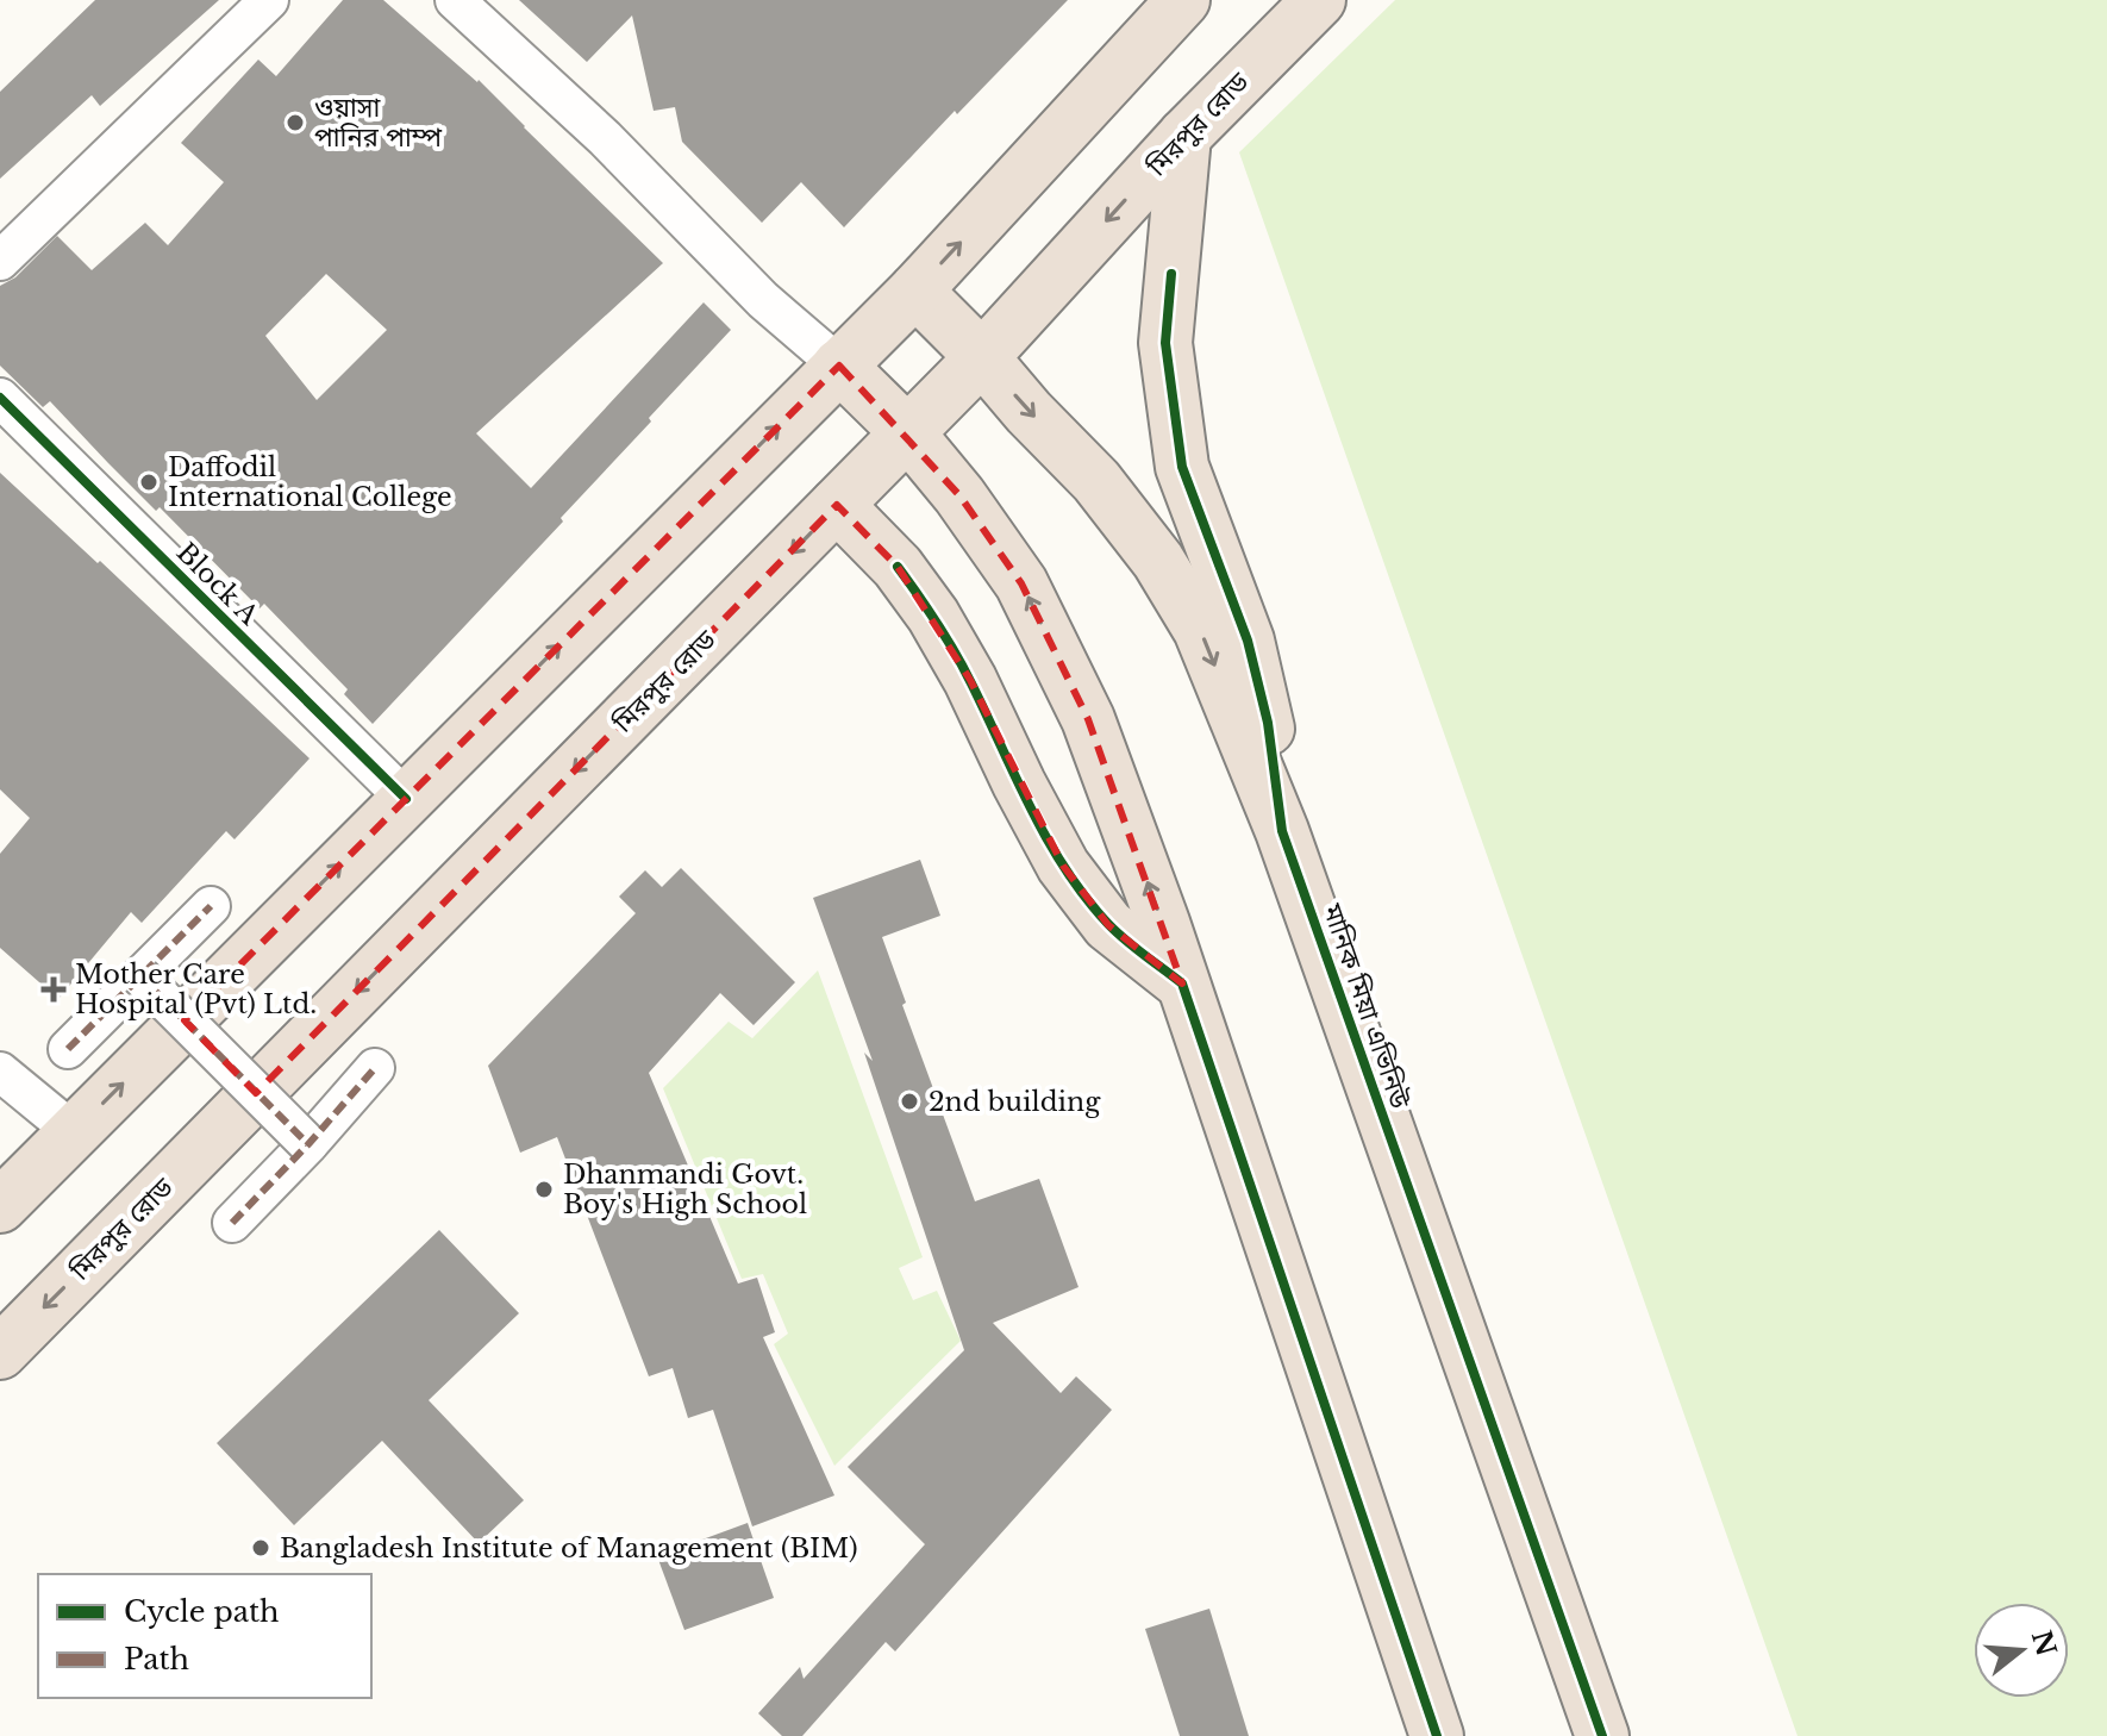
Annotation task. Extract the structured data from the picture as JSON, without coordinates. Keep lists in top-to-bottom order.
{
  "streets": {
    "highway": ["মিরপুর রোড", "মানিক মিয়া এভিনিউ"],
    "street": ["Block A"]
  },
  "crossings": [
    ["মিরপুর রোড", "মানিক মিয়া এভিনিউ"]
  ],
  "places": {
    "other": [
      "ওয়াসা পানির পাম্প",
      "Daffodil International College",
      "2nd building",
      "Dhanmandi Govt. Boy's High School",
      "Bangladesh Institute of Management (BIM)"
    ],
    "health": ["Mother Care Hospital (Pvt) Ltd."]
  },
  "legend": ["Cycle path", "Path"],
  "north": "right"
}
